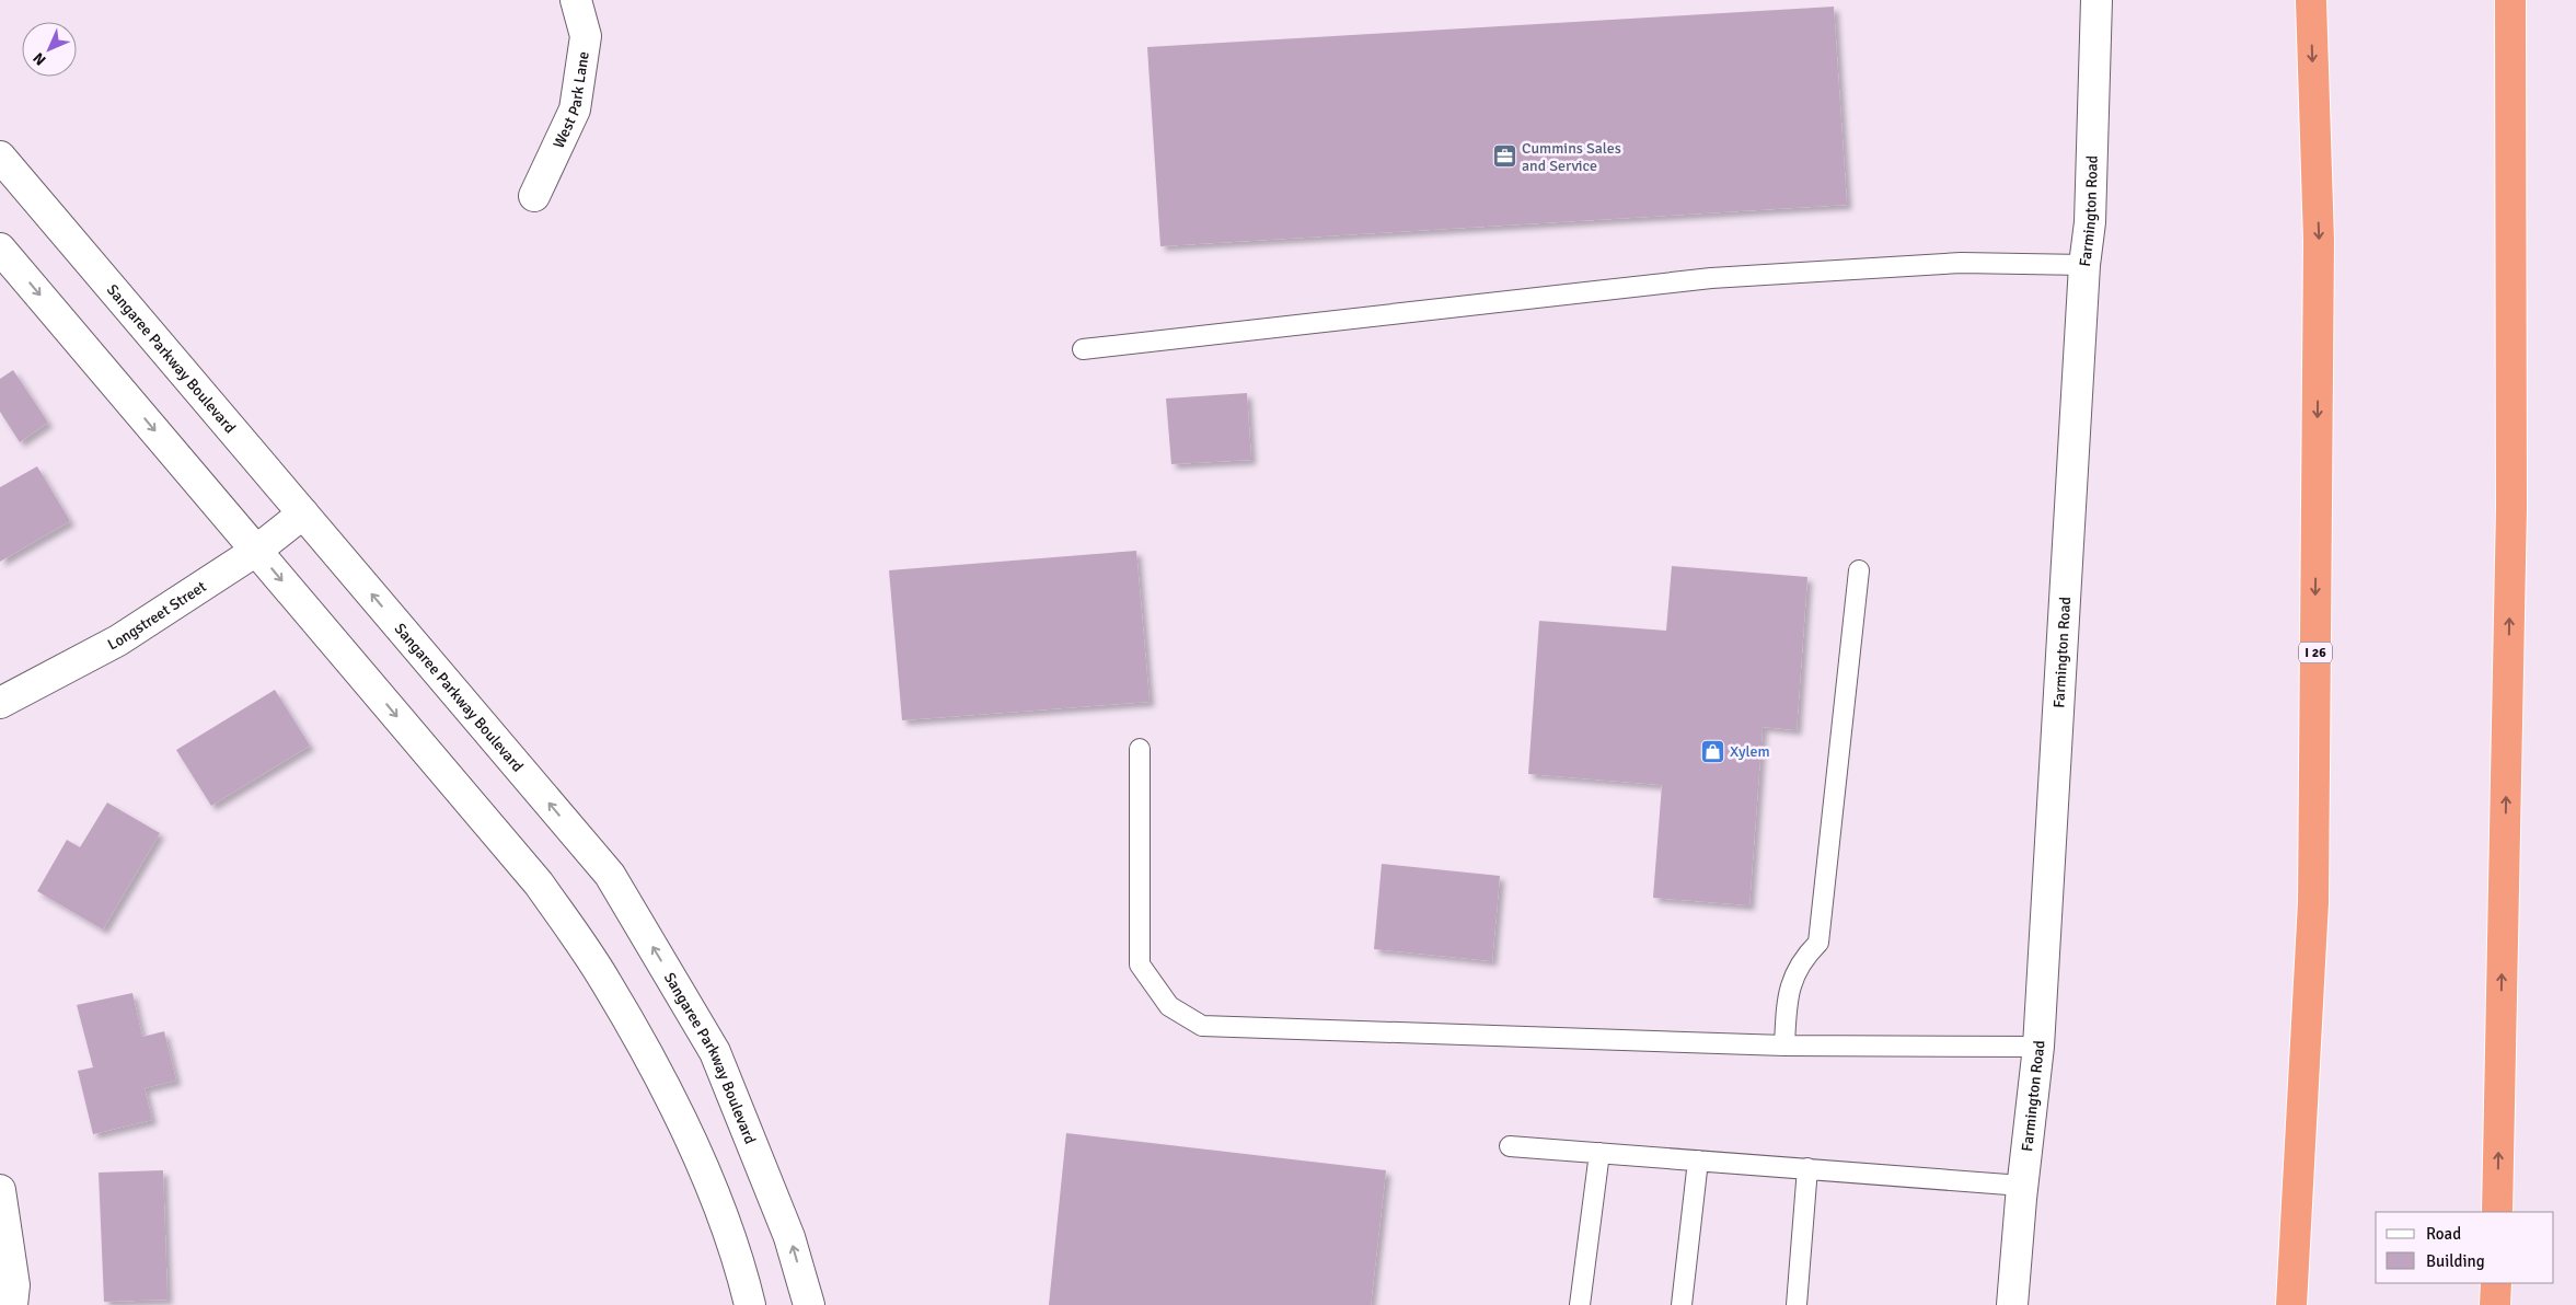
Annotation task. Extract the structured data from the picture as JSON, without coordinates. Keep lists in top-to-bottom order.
{
  "streets": {
    "highway": ["I 26"],
    "main road": [
      "West Park Lane",
      "Farmington Road",
      "Sangaree Parkway Boulevard",
      "Longstreet Street"
    ]
  },
  "crossings": [
    ["Sangaree Parkway Boulevard", "Longstreet Street"]
  ],
  "places": {
    "office": ["Cummins Sales and Service"],
    "shop": ["Xylem"]
  },
  "legend": ["Road", "Building"],
  "north": "bottom left"
}
